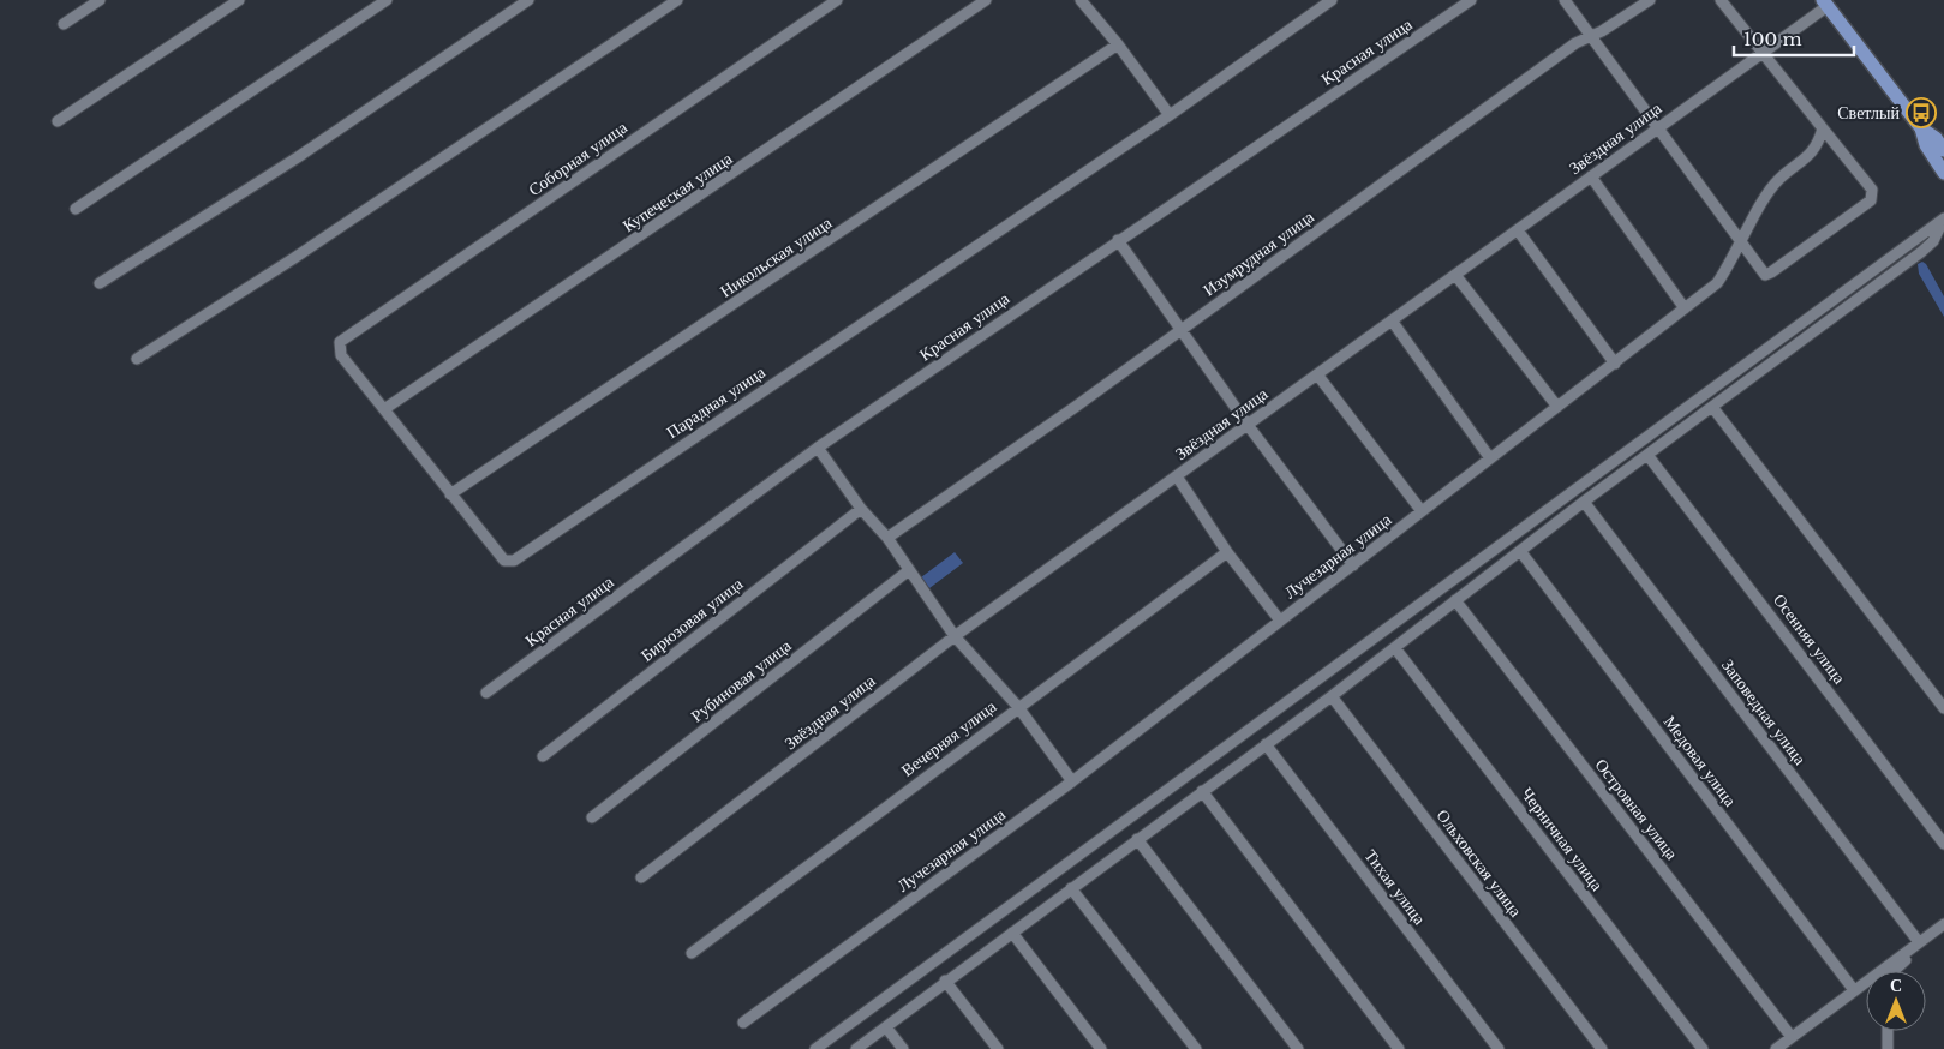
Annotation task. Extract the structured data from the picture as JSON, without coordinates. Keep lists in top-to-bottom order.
{
  "streets": {
    "street": [
      "Красная улица",
      "Звёздная улица",
      "Соборная улица",
      "Купеческая улица",
      "Изумрудная улица",
      "Никольская улица",
      "Парадная улица",
      "Лучезарная улица",
      "Бирюзовая улица",
      "Осенняя улица",
      "Рубиновая улица",
      "Заповедная улица",
      "Вечерняя улица",
      "Медовая улица",
      "Островная улица",
      "Черничная улица",
      "Ольховская улица",
      "Тихая улица"
    ]
  },
  "crossings": [
    ["Соборная улица", "Парадная улица"],
    ["Купеческая улица", "Парадная улица"],
    ["Никольская улица", "Парадная улица"]
  ],
  "places": {
    "bus stop": ["Светлый"]
  },
  "scale_bar": "100 m",
  "north": "top"
}
